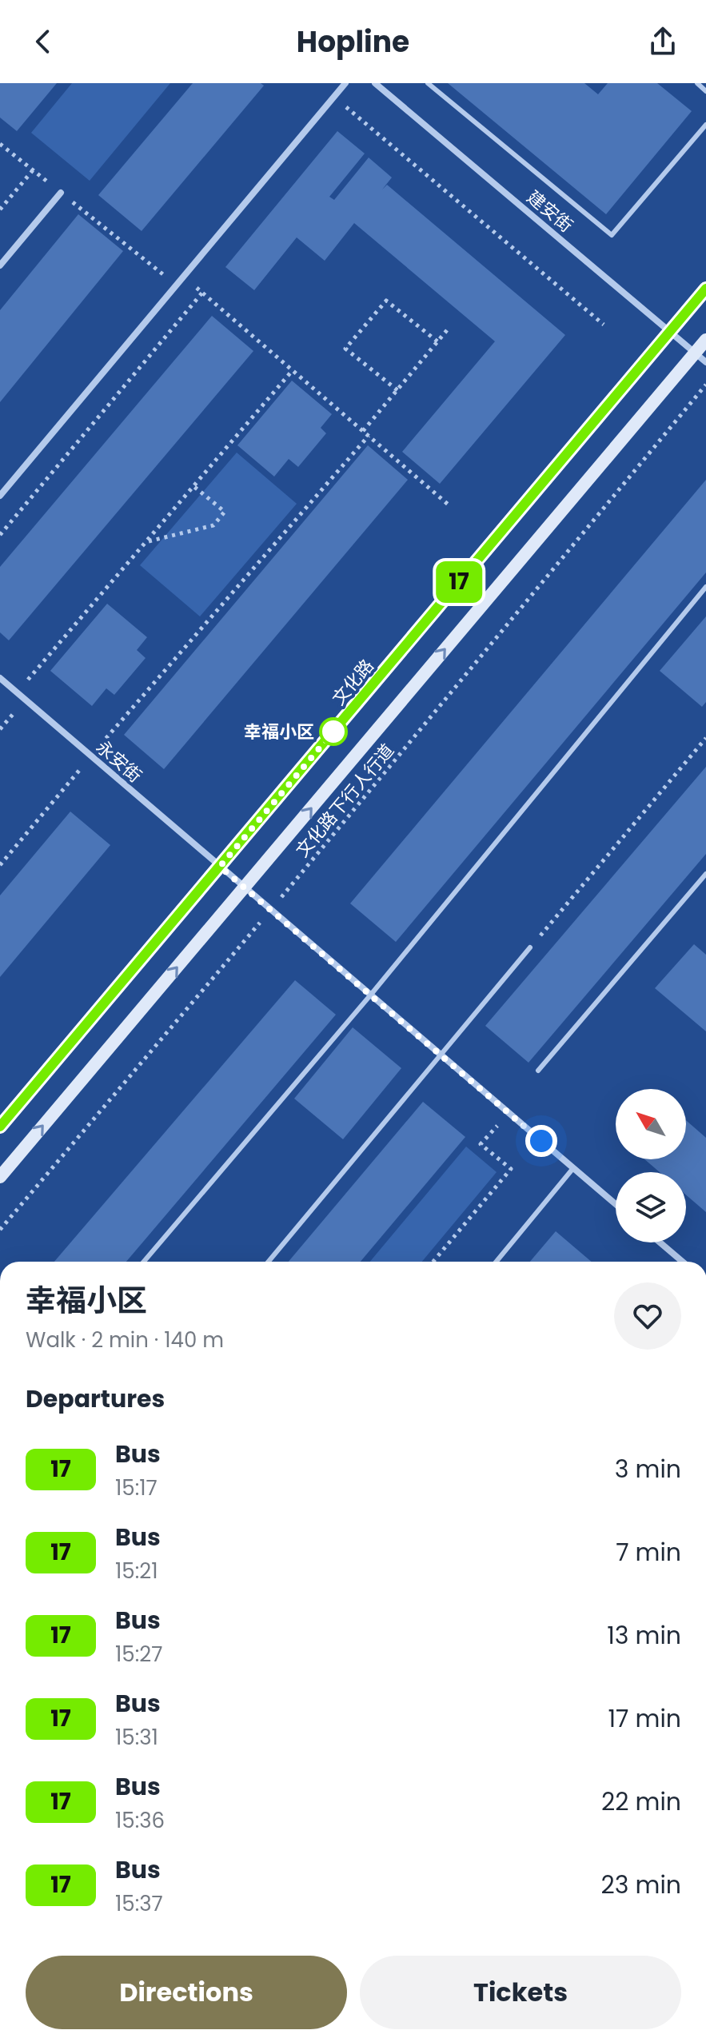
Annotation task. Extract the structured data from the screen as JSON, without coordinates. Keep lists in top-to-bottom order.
{
  "streets": {
    "main road": ["文化路"],
    "street": ["建安街", "永安街"],
    "path": ["文化路下行人行道"]
  },
  "crossings": [
    ["建安街", "文化路"],
    ["文化路", "永安街"]
  ],
  "places": ["幸福小区"],
  "lines": ["bus line 17"],
  "north": "top left",
  "page": {
    "header": "Hopline",
    "on_map": "17",
    "heading": [
      ["幸福小区", "Walk · 2 min · 140 m"],
      "Departures"
    ],
    "list": [
      {
        "mark": "17",
        "name": "Bus",
        "note": "15:17",
        "value": "3 min"
      },
      {
        "mark": "17",
        "name": "Bus",
        "note": "15:21",
        "value": "7 min"
      },
      {
        "mark": "17",
        "name": "Bus",
        "note": "15:27",
        "value": "13 min"
      },
      {
        "mark": "17",
        "name": "Bus",
        "note": "15:31",
        "value": "17 min"
      },
      {
        "mark": "17",
        "name": "Bus",
        "note": "15:36",
        "value": "22 min"
      },
      {
        "mark": "17",
        "name": "Bus",
        "note": "15:37",
        "value": "23 min"
      }
    ],
    "buttons": ["Directions", "Tickets"]
  }
}
